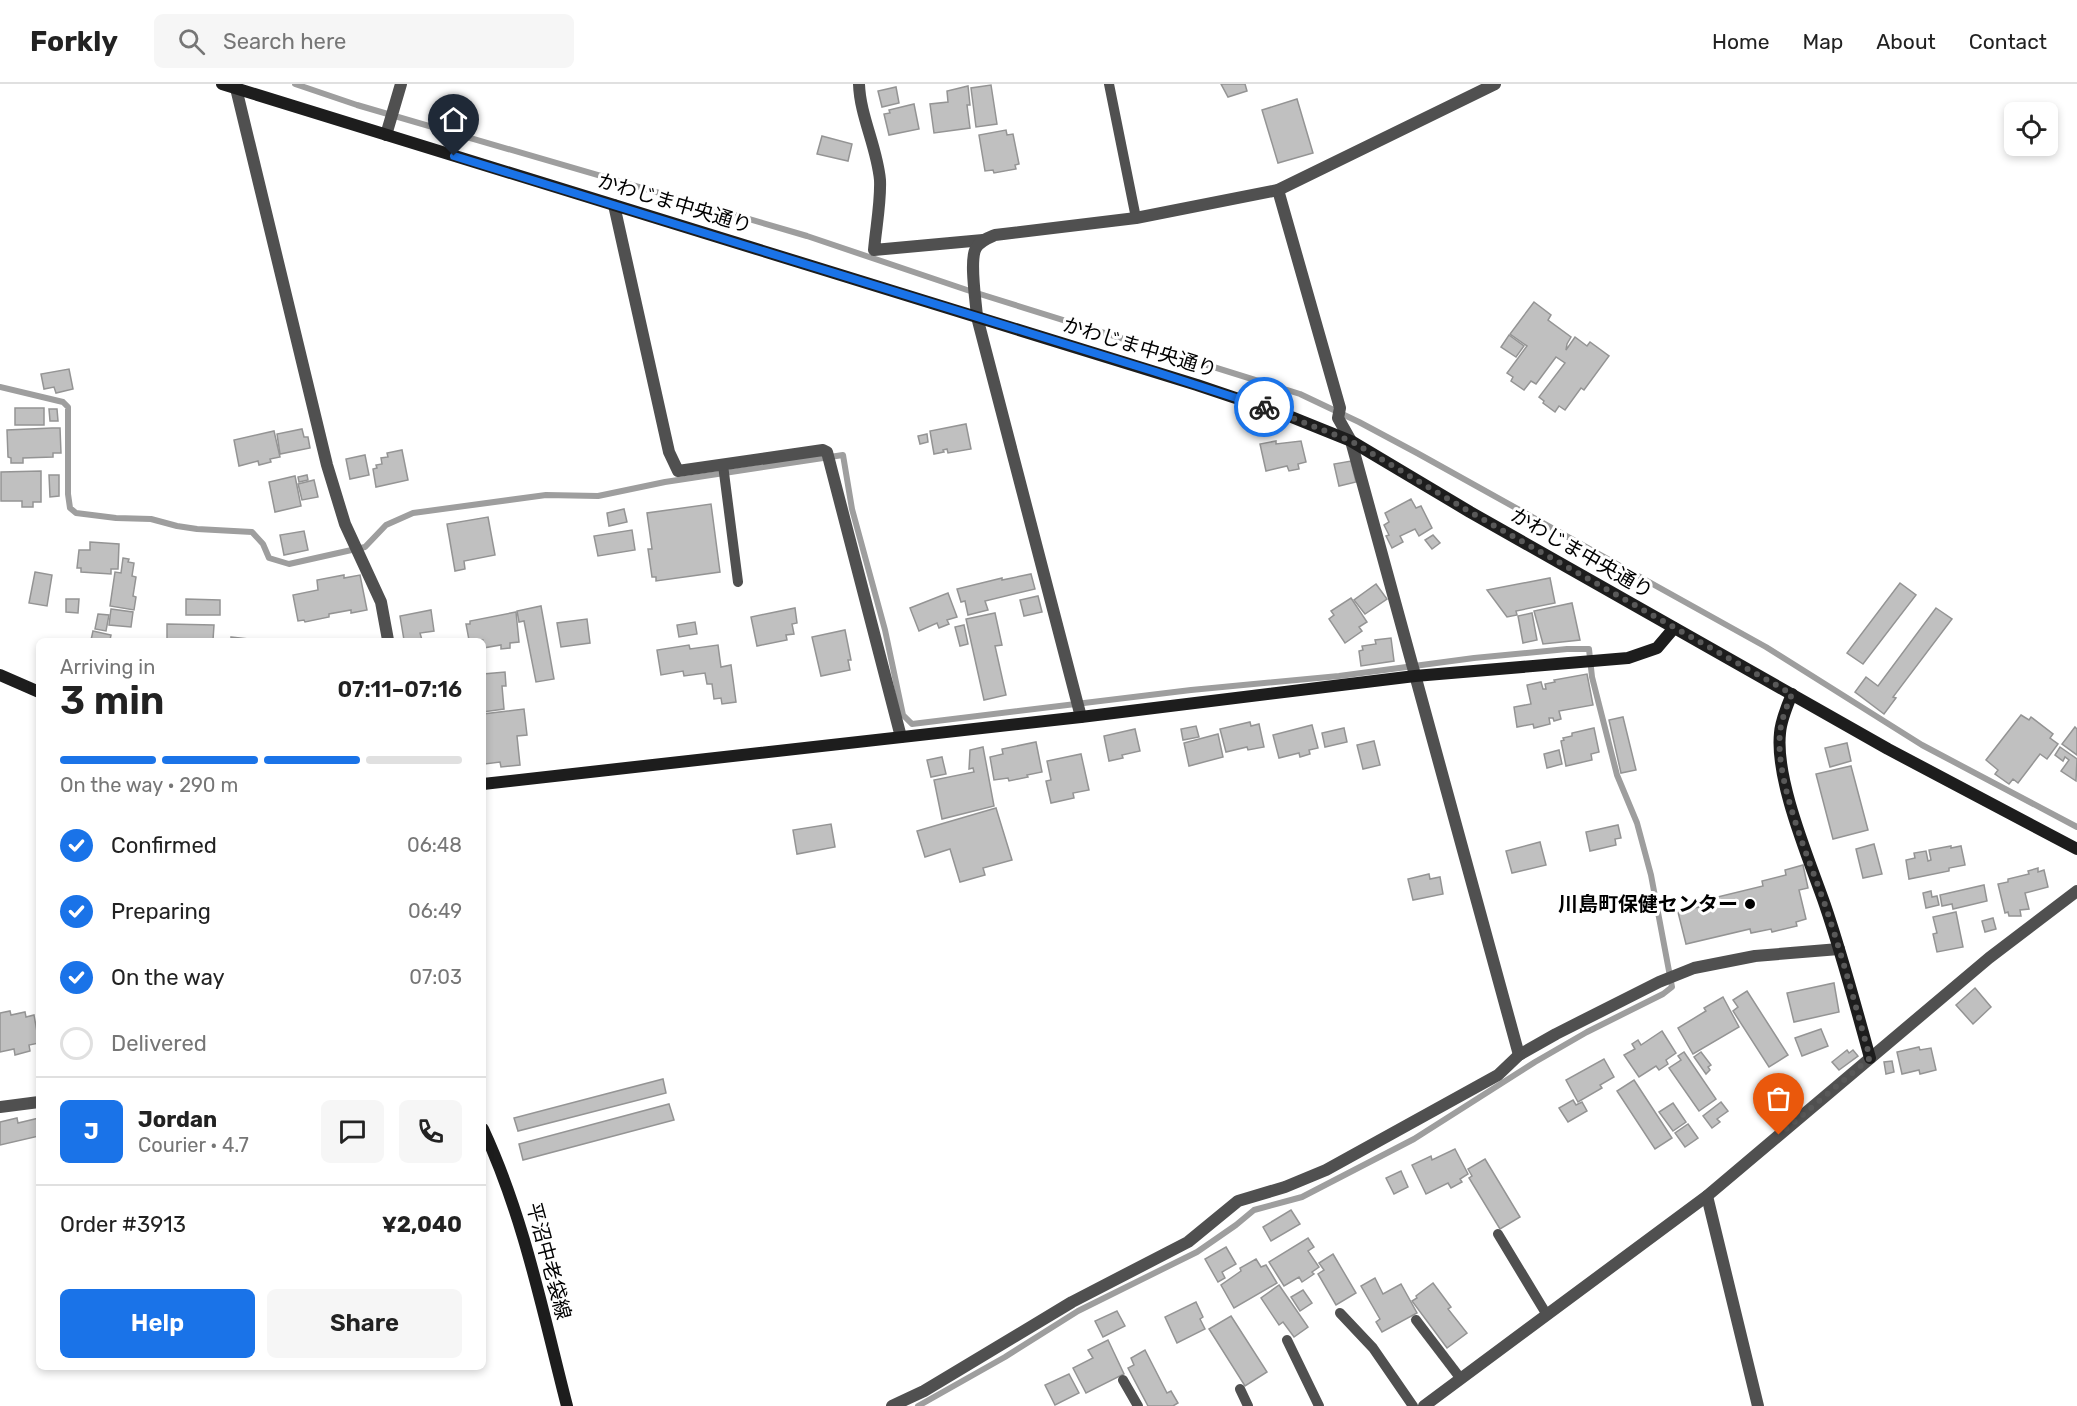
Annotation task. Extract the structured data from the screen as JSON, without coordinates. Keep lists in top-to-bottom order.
{
  "streets": {
    "street": ["かわじま中央通り", "平沼中老袋線"]
  },
  "places": ["川島町保健センター"],
  "page": {
    "header": "Forkly",
    "search": "Search here",
    "nav": [
      "Home",
      "Map",
      "About",
      "Contact"
    ],
    "heading": ["3 min", "Arriving in", "07:11–07:16"],
    "panel": [
      "Jordan",
      "Courier · 4.7",
      "Order #3913",
      "¥2,040"
    ],
    "bar": "On the way · 290 m",
    "list": [
      ["Confirmed", "06:48"],
      ["Preparing", "06:49"],
      ["On the way", "07:03"],
      "Delivered"
    ],
    "round": "J",
    "buttons": ["Help", "Share"]
  }
}
